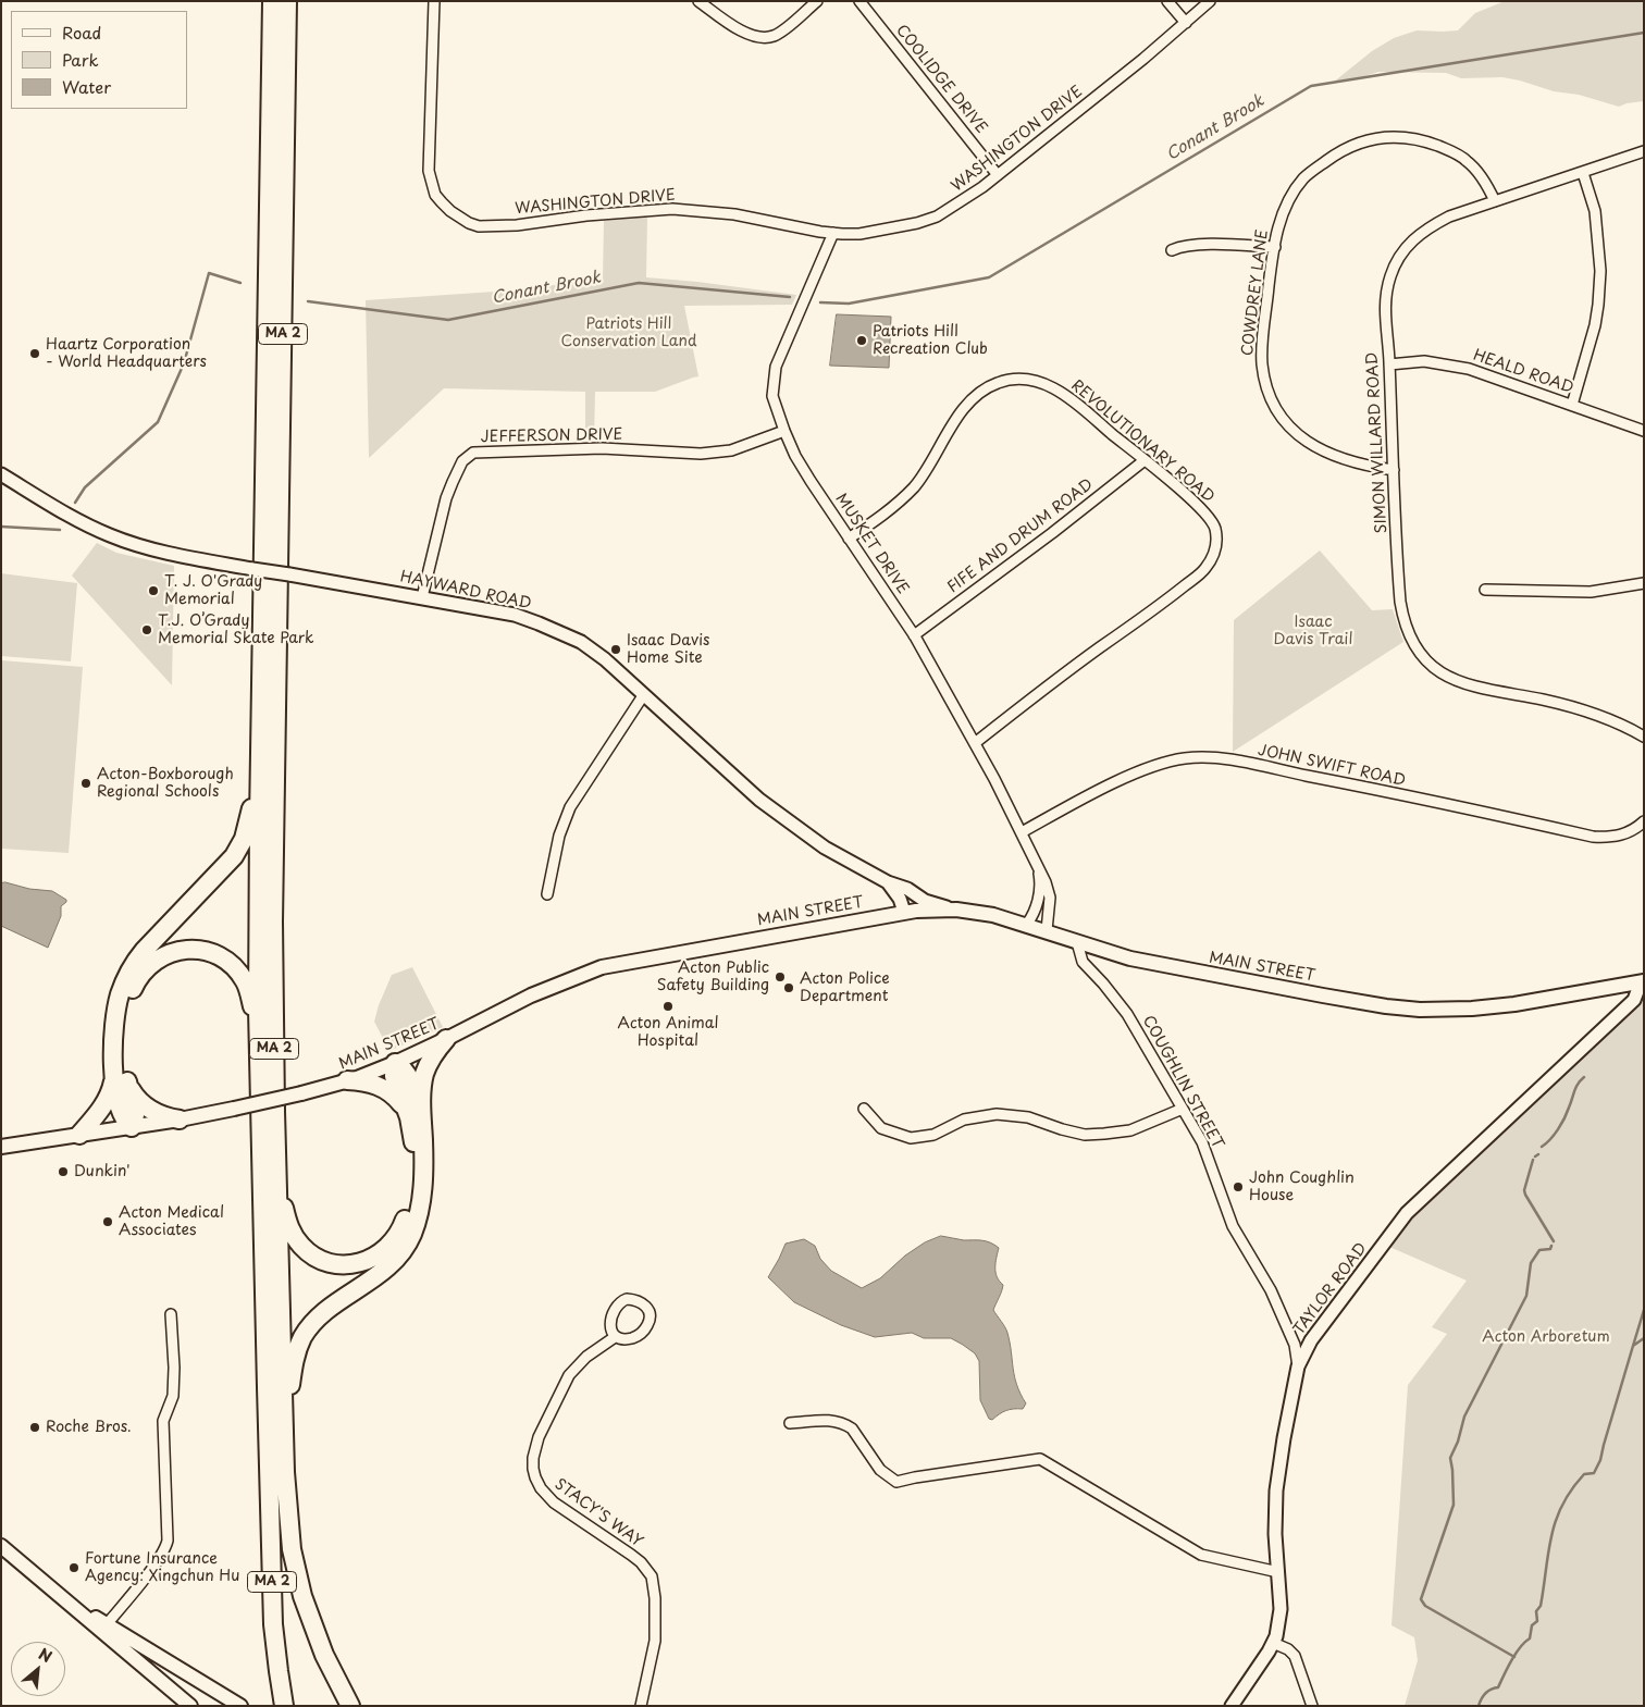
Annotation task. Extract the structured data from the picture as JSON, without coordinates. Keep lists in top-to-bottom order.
{
  "streets": {
    "highway": ["MA 2"],
    "main road": ["MAIN STREET"],
    "street": [
      "COOLIDGE DRIVE",
      "WASHINGTON DRIVE",
      "COWDREY LANE",
      "HEALD ROAD",
      "JEFFERSON DRIVE",
      "REVOLUTIONARY ROAD",
      "SIMON WILLARD ROAD",
      "FIFE AND DRUM ROAD",
      "MUSKET DRIVE",
      "HAYWARD ROAD",
      "JOHN SWIFT ROAD",
      "COUGHLIN STREET",
      "TAYLOR ROAD",
      "STACY'S WAY"
    ]
  },
  "crossings": [
    ["COOLIDGE DRIVE", "WASHINGTON DRIVE"],
    ["WASHINGTON DRIVE", "MUSKET DRIVE"],
    ["COWDREY LANE", "SIMON WILLARD ROAD"],
    ["HEALD ROAD", "SIMON WILLARD ROAD"],
    ["JEFFERSON DRIVE", "MUSKET DRIVE"],
    ["JEFFERSON DRIVE", "HAYWARD ROAD"],
    ["REVOLUTIONARY ROAD", "FIFE AND DRUM ROAD"],
    ["REVOLUTIONARY ROAD", "MUSKET DRIVE"],
    ["FIFE AND DRUM ROAD", "MUSKET DRIVE"],
    ["MUSKET DRIVE", "JOHN SWIFT ROAD"],
    ["MUSKET DRIVE", "MAIN STREET"],
    ["HAYWARD ROAD", "MAIN STREET"],
    ["MAIN STREET", "COUGHLIN STREET"],
    ["MAIN STREET", "TAYLOR ROAD"],
    ["COUGHLIN STREET", "TAYLOR ROAD"]
  ],
  "water": ["Conant Brook"],
  "parks": ["Patriots Hill Conservation Land", "Isaac Davis Trail", "Acton Arboretum"],
  "places": [
    "Patriots Hill Recreation Club",
    "Haartz Corporation - World Headquarters",
    "T. J. O'Grady Memorial",
    "T.J. O’Grady Memorial Skate Park",
    "Isaac Davis Home Site",
    "Acton-Boxborough Regional Schools",
    "Acton Public Safety Building",
    "Acton Police Department",
    "Acton Animal Hospital",
    "Dunkin'",
    "John Coughlin House",
    "Acton Medical Associates",
    "Roche Bros.",
    "Fortune Insurance Agency: Xingchun Hu"
  ],
  "legend": ["Road", "Park", "Water"],
  "north": "top right"
}
